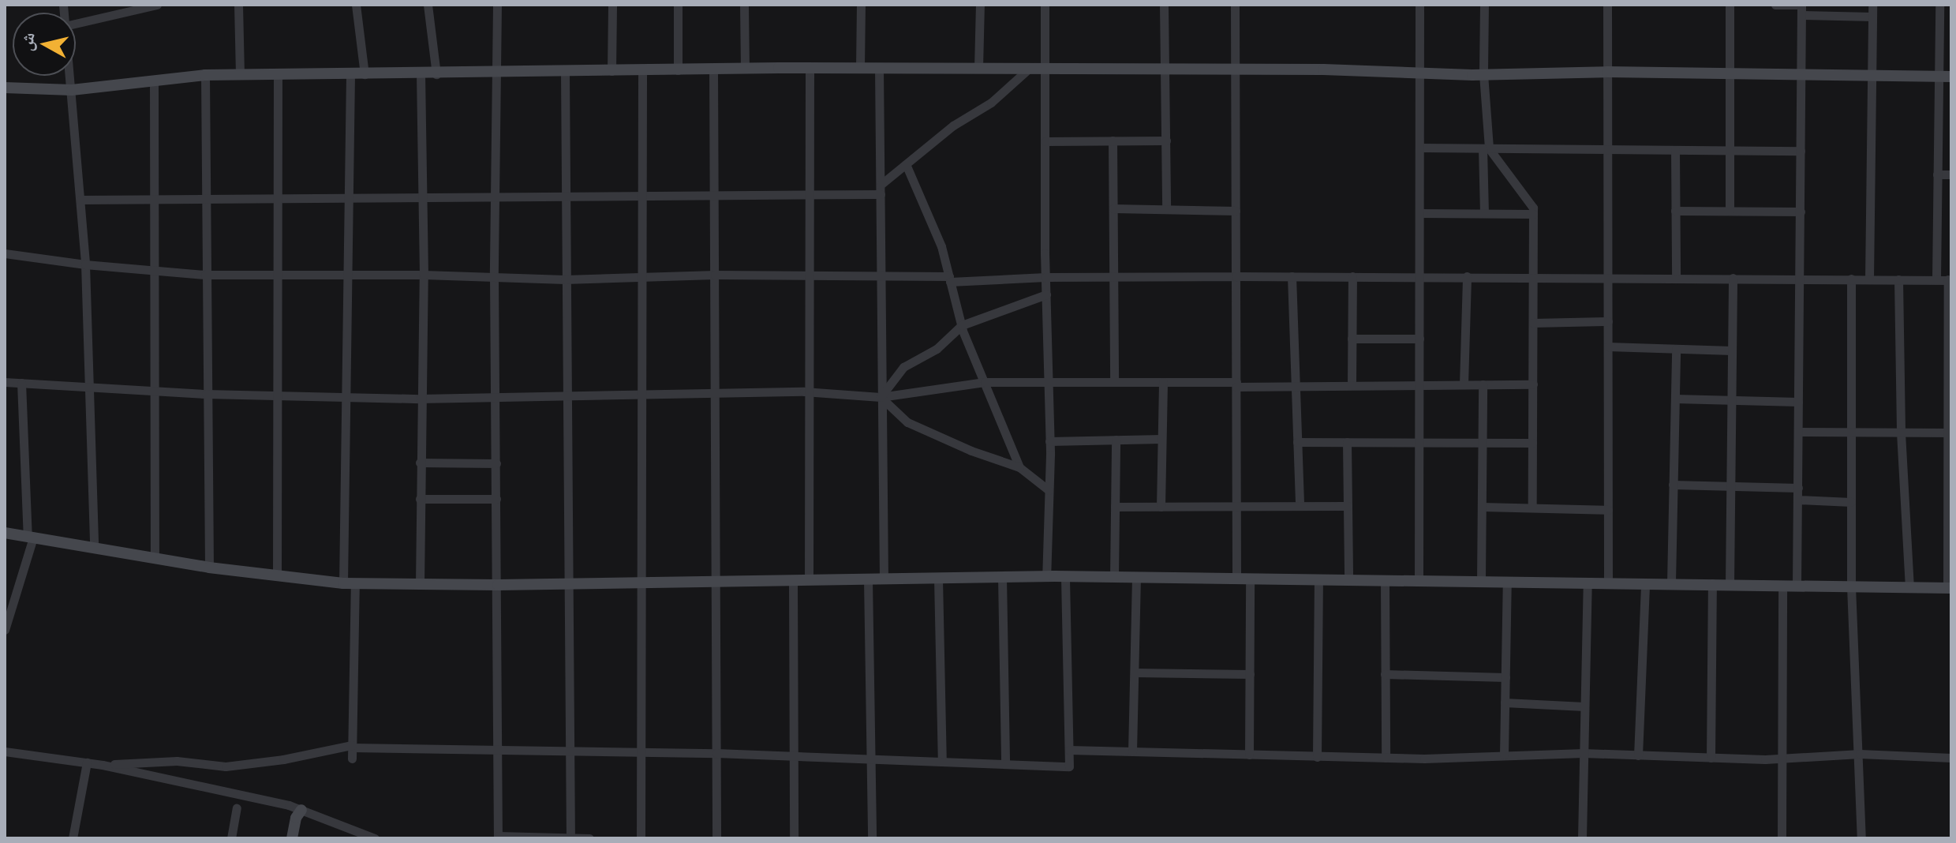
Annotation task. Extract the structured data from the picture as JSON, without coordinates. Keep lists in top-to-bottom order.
{
  "north": "left"
}
